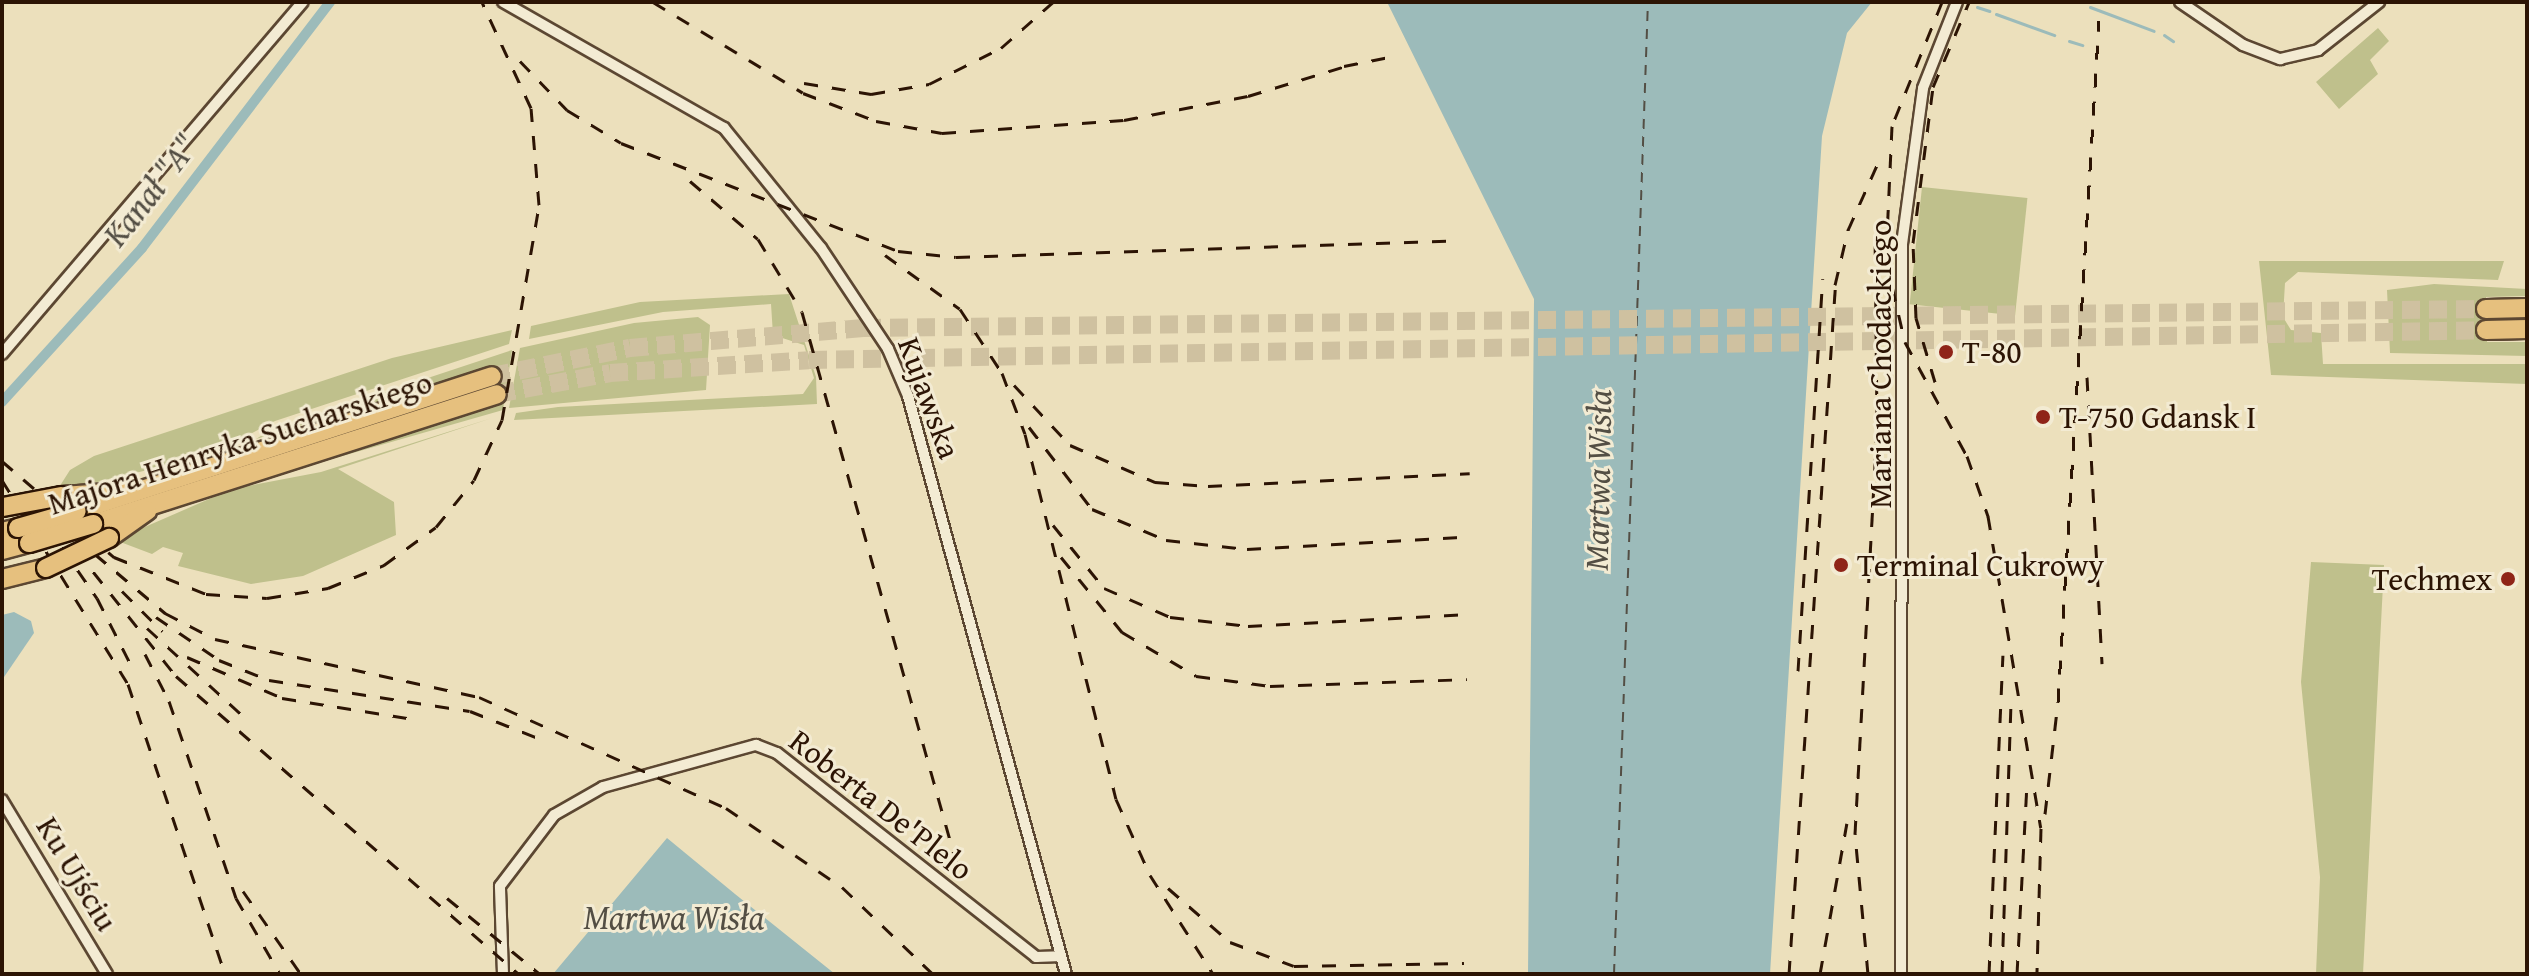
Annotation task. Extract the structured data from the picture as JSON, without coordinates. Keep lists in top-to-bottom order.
{
  "streets": {
    "highway": ["Majora Henryka Sucharskiego"],
    "street": [
      "Mariana Chodackiego",
      "Kujawska",
      "Roberta De'Plelo",
      "Ku Ujściu"
    ]
  },
  "crossings": [
    ["Kujawska", "Roberta De'Plelo"]
  ],
  "water": ["Kanał \"A\"", "Martwa Wisła"],
  "places": [
    "T-80",
    "T-750 Gdansk I",
    "Terminal Cukrowy",
    "Techmex"
  ]
}
